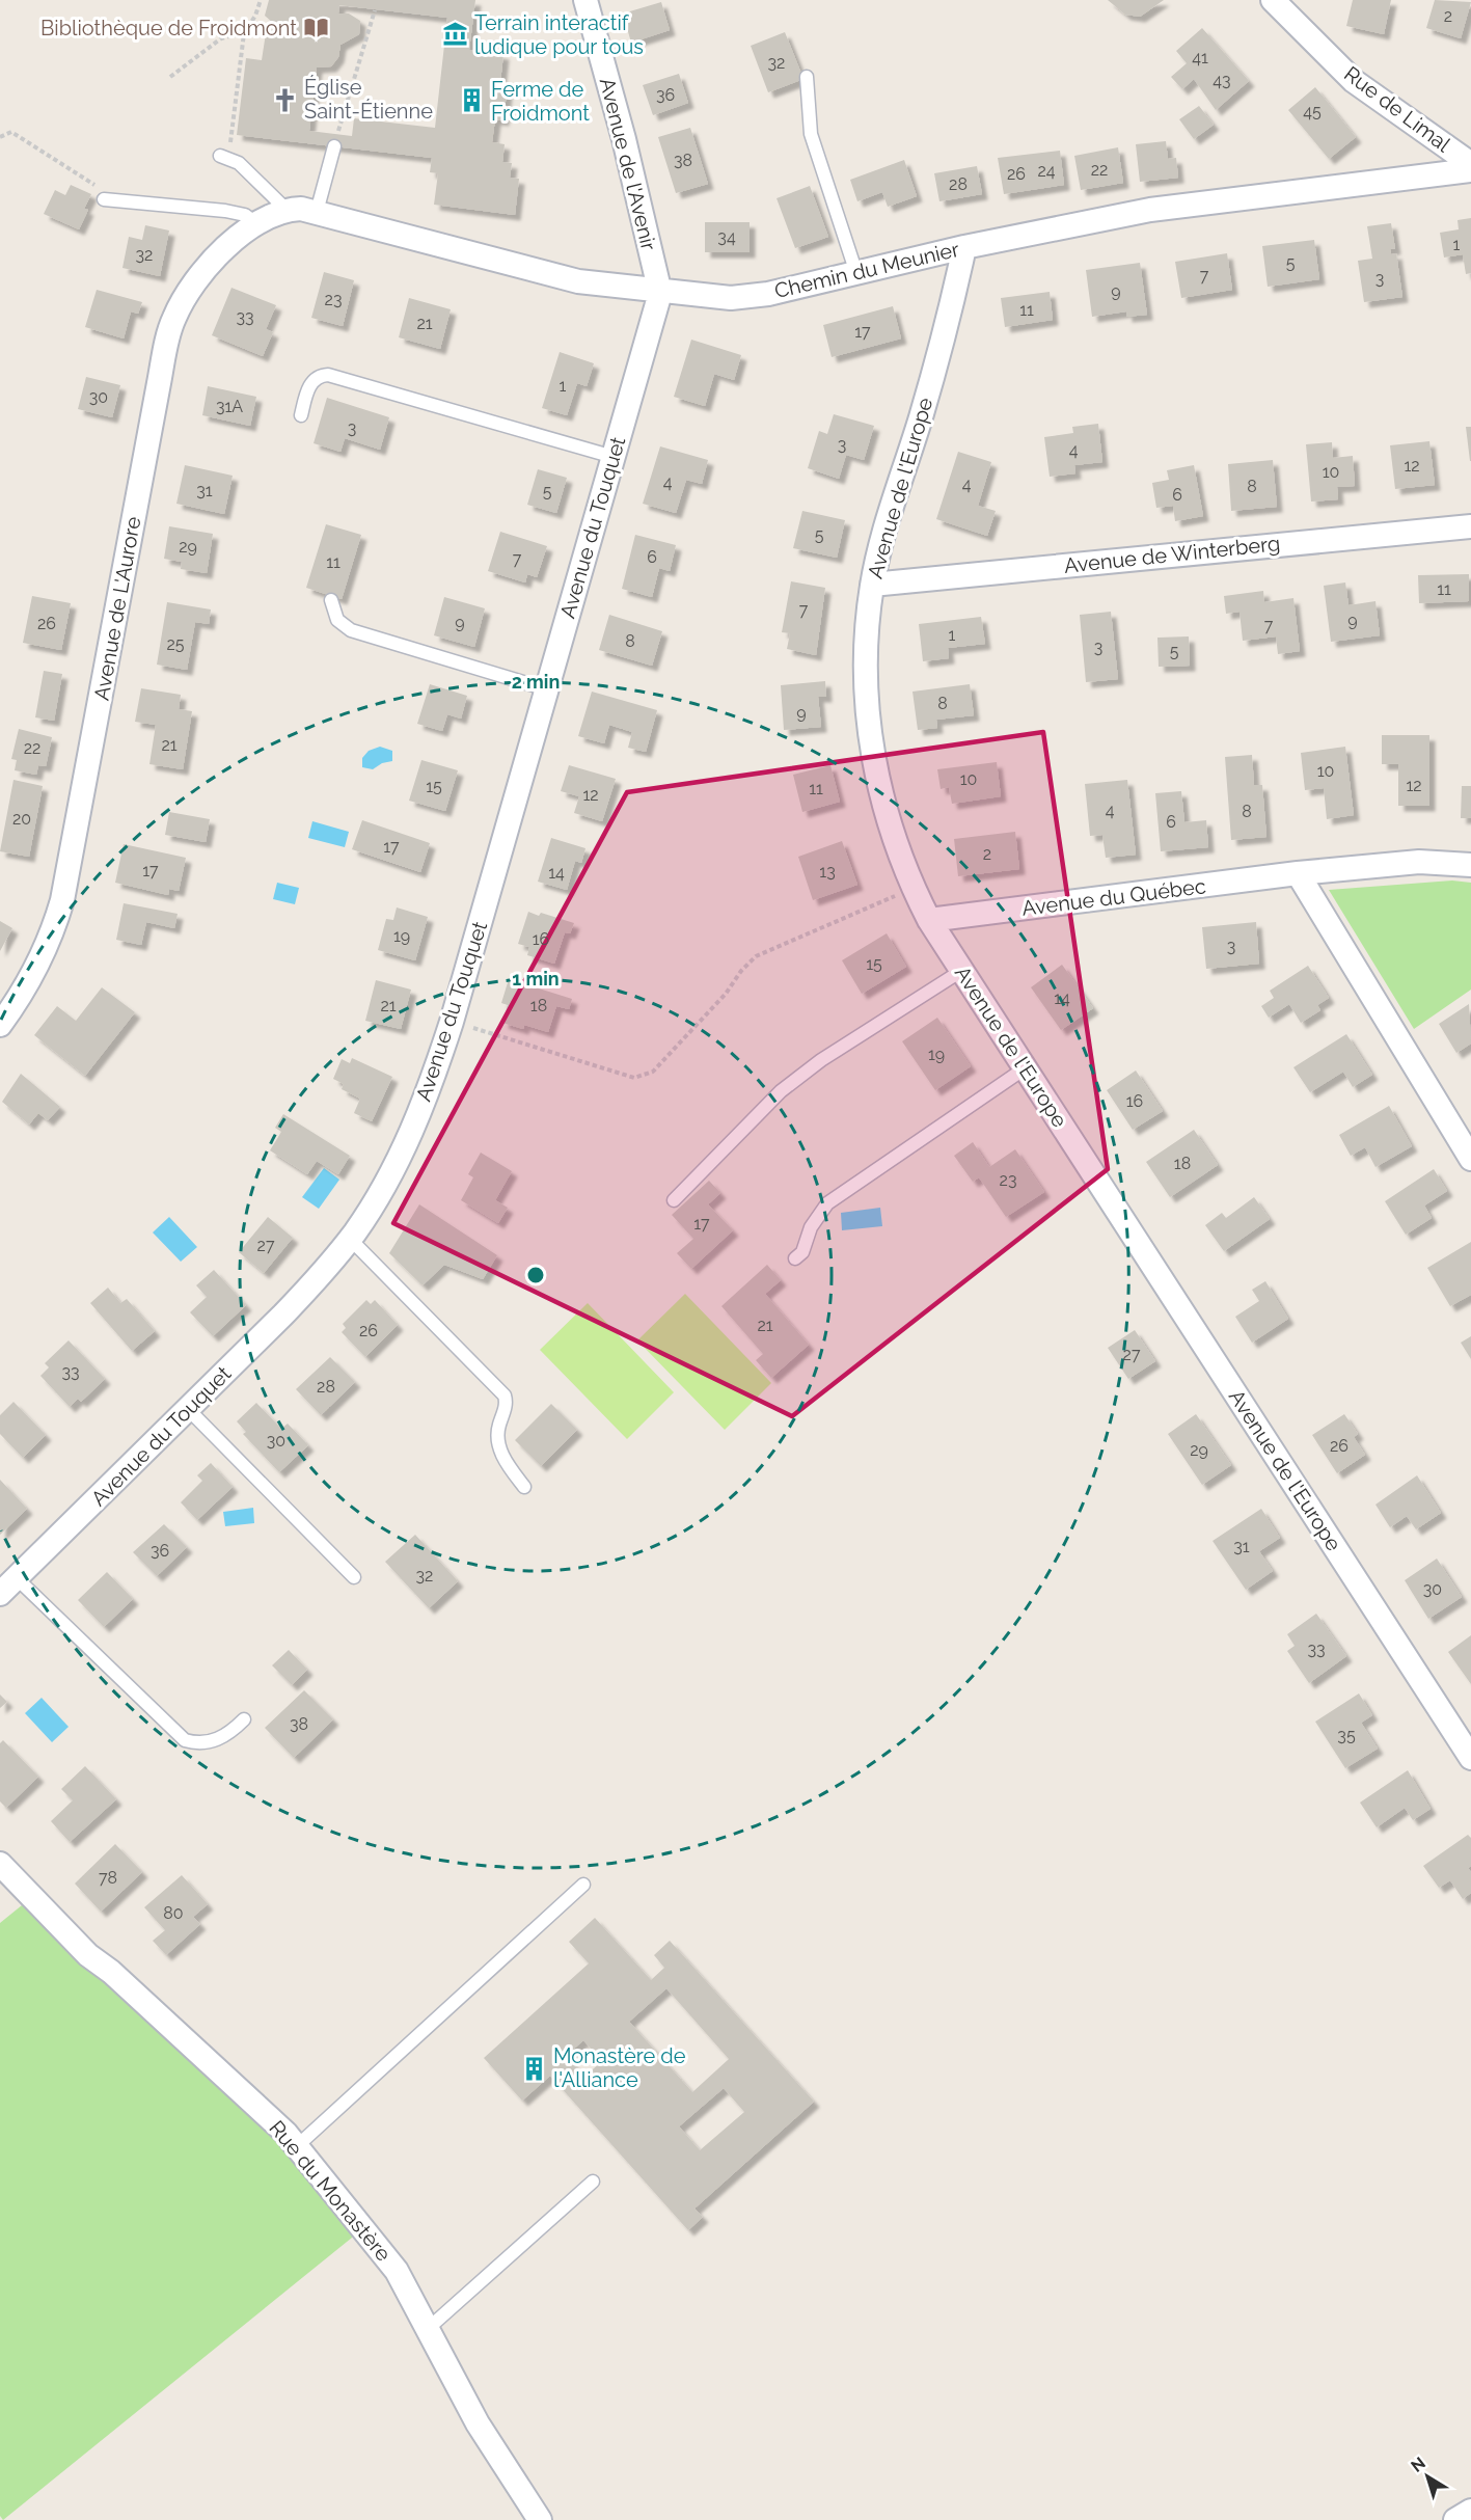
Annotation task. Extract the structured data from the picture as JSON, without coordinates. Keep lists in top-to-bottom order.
{
  "streets": {
    "street": [
      "Rue de Limal",
      "Avenue de l'Avenir",
      "Chemin du Meunier",
      "Avenue de l'Europe",
      "Avenue du Touquet",
      "Avenue de Winterberg",
      "Avenue de L'Aurore",
      "Avenue du Québec",
      "Rue du Monastère"
    ]
  },
  "crossings": [
    ["Avenue de l'Avenir", "Chemin du Meunier"],
    ["Avenue de l'Avenir", "Avenue du Touquet"],
    ["Chemin du Meunier", "Avenue de l'Europe"],
    ["Chemin du Meunier", "Avenue du Touquet"],
    ["Chemin du Meunier", "Avenue de L'Aurore"],
    ["Avenue de l'Europe", "Avenue de Winterberg"],
    ["Avenue de l'Europe", "Avenue du Québec"]
  ],
  "places": {
    "library": ["Bibliothèque de Froidmont"],
    "museum": ["Terrain interactif ludique pour tous"],
    "church": ["Église Saint-Étienne"],
    "building": ["Ferme de Froidmont", "Monastère de l'Alliance"]
  },
  "house_numbers": [
    "2",
    "41",
    "32",
    "43",
    "36",
    "45",
    "38",
    "22",
    "24",
    "26",
    "28",
    "34",
    "1",
    "32",
    "5",
    "7",
    "3",
    "9",
    "23",
    "11",
    "33",
    "21",
    "17",
    "1",
    "30",
    "31A",
    "3",
    "3",
    "4",
    "12",
    "10",
    "4",
    "4",
    "8",
    "31",
    "5",
    "6",
    "5",
    "29",
    "6",
    "7",
    "11",
    "11",
    "7",
    "9",
    "9",
    "26",
    "7",
    "1",
    "8",
    "25",
    "3",
    "5",
    "8",
    "9",
    "21",
    "22",
    "10",
    "10",
    "12",
    "15",
    "11",
    "12",
    "4",
    "8",
    "20",
    "6",
    "17",
    "2",
    "17",
    "13",
    "14",
    "19",
    "16",
    "3",
    "15",
    "14",
    "21",
    "18",
    "19",
    "16",
    "18",
    "23",
    "17",
    "27",
    "21",
    "26",
    "27",
    "33",
    "28",
    "30",
    "26",
    "29",
    "31",
    "36",
    "32",
    "30",
    "33",
    "38",
    "35",
    "78",
    "80"
  ],
  "north": "top left",
  "rings": ["2 min", "1 min"]
}
